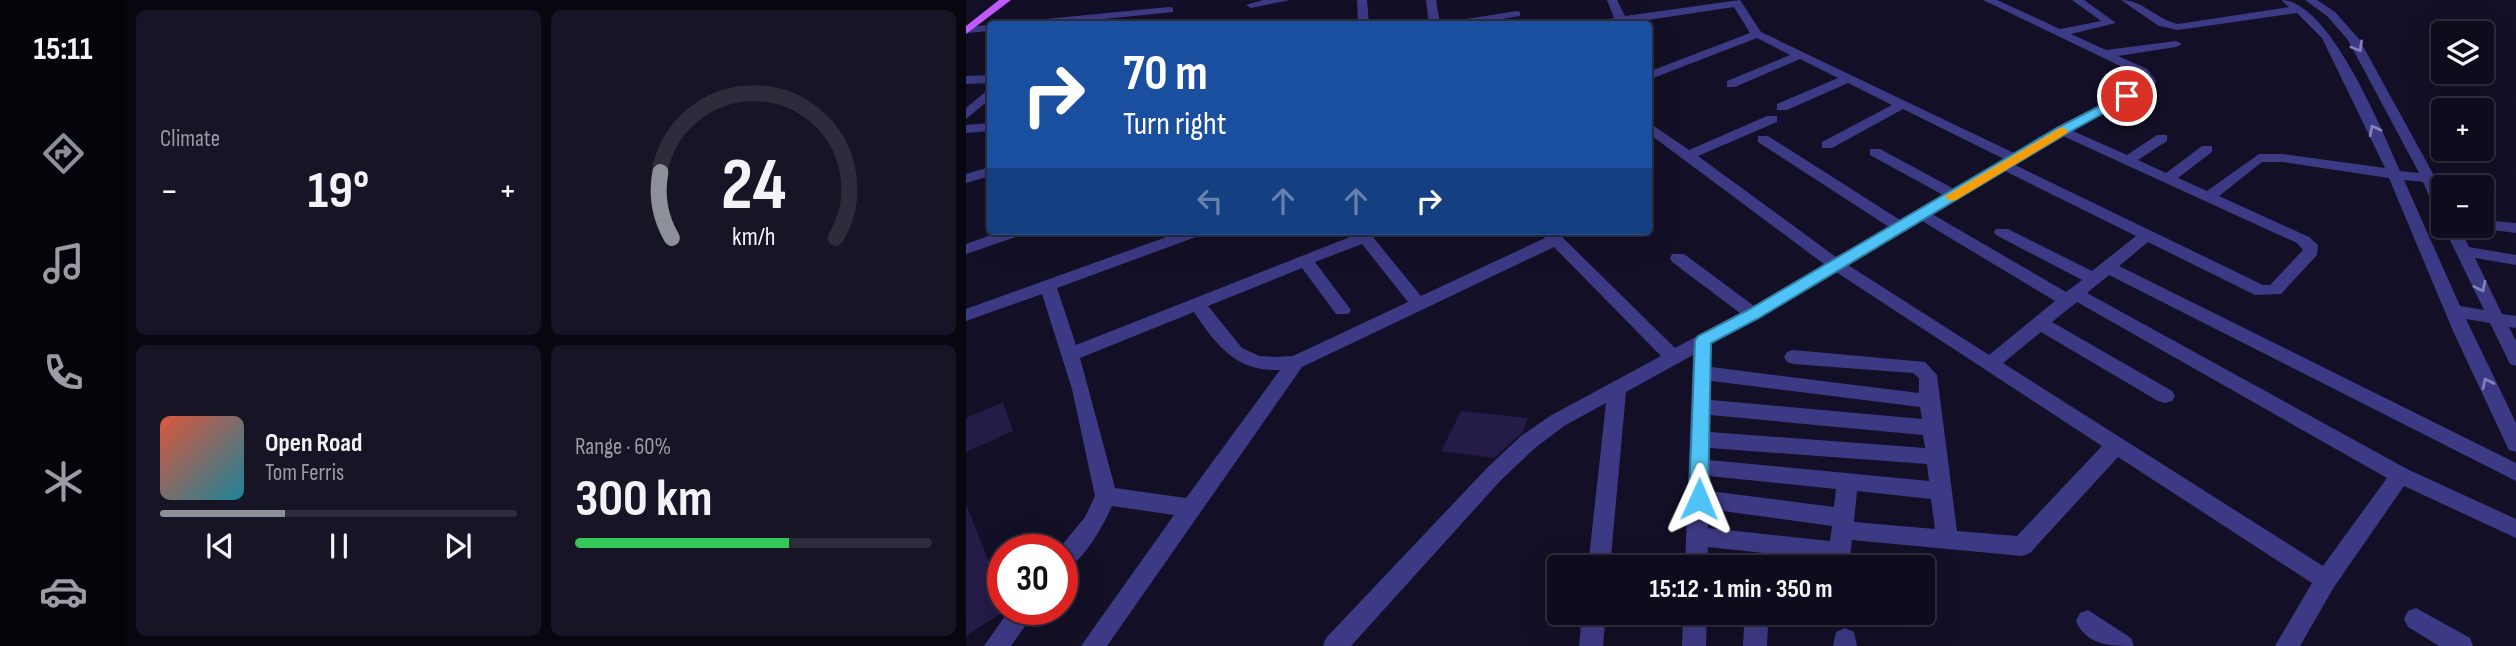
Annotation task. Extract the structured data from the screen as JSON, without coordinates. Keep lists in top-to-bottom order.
{
  "page": {
    "tabs": "15:11",
    "tile": [
      "Climate",
      ["Range · 60%", "300 km"]
    ],
    "map_buttons": ["+", "−"],
    "turn": ["70 m", "Turn right"],
    "heat": ["−", "19°", "+"],
    "song": ["Open Road", "Tom Ferris"],
    "limit": "30",
    "trip": "15:12 · 1 min · 350 m",
    "gauge": ["24", "km/h"]
  }
}
